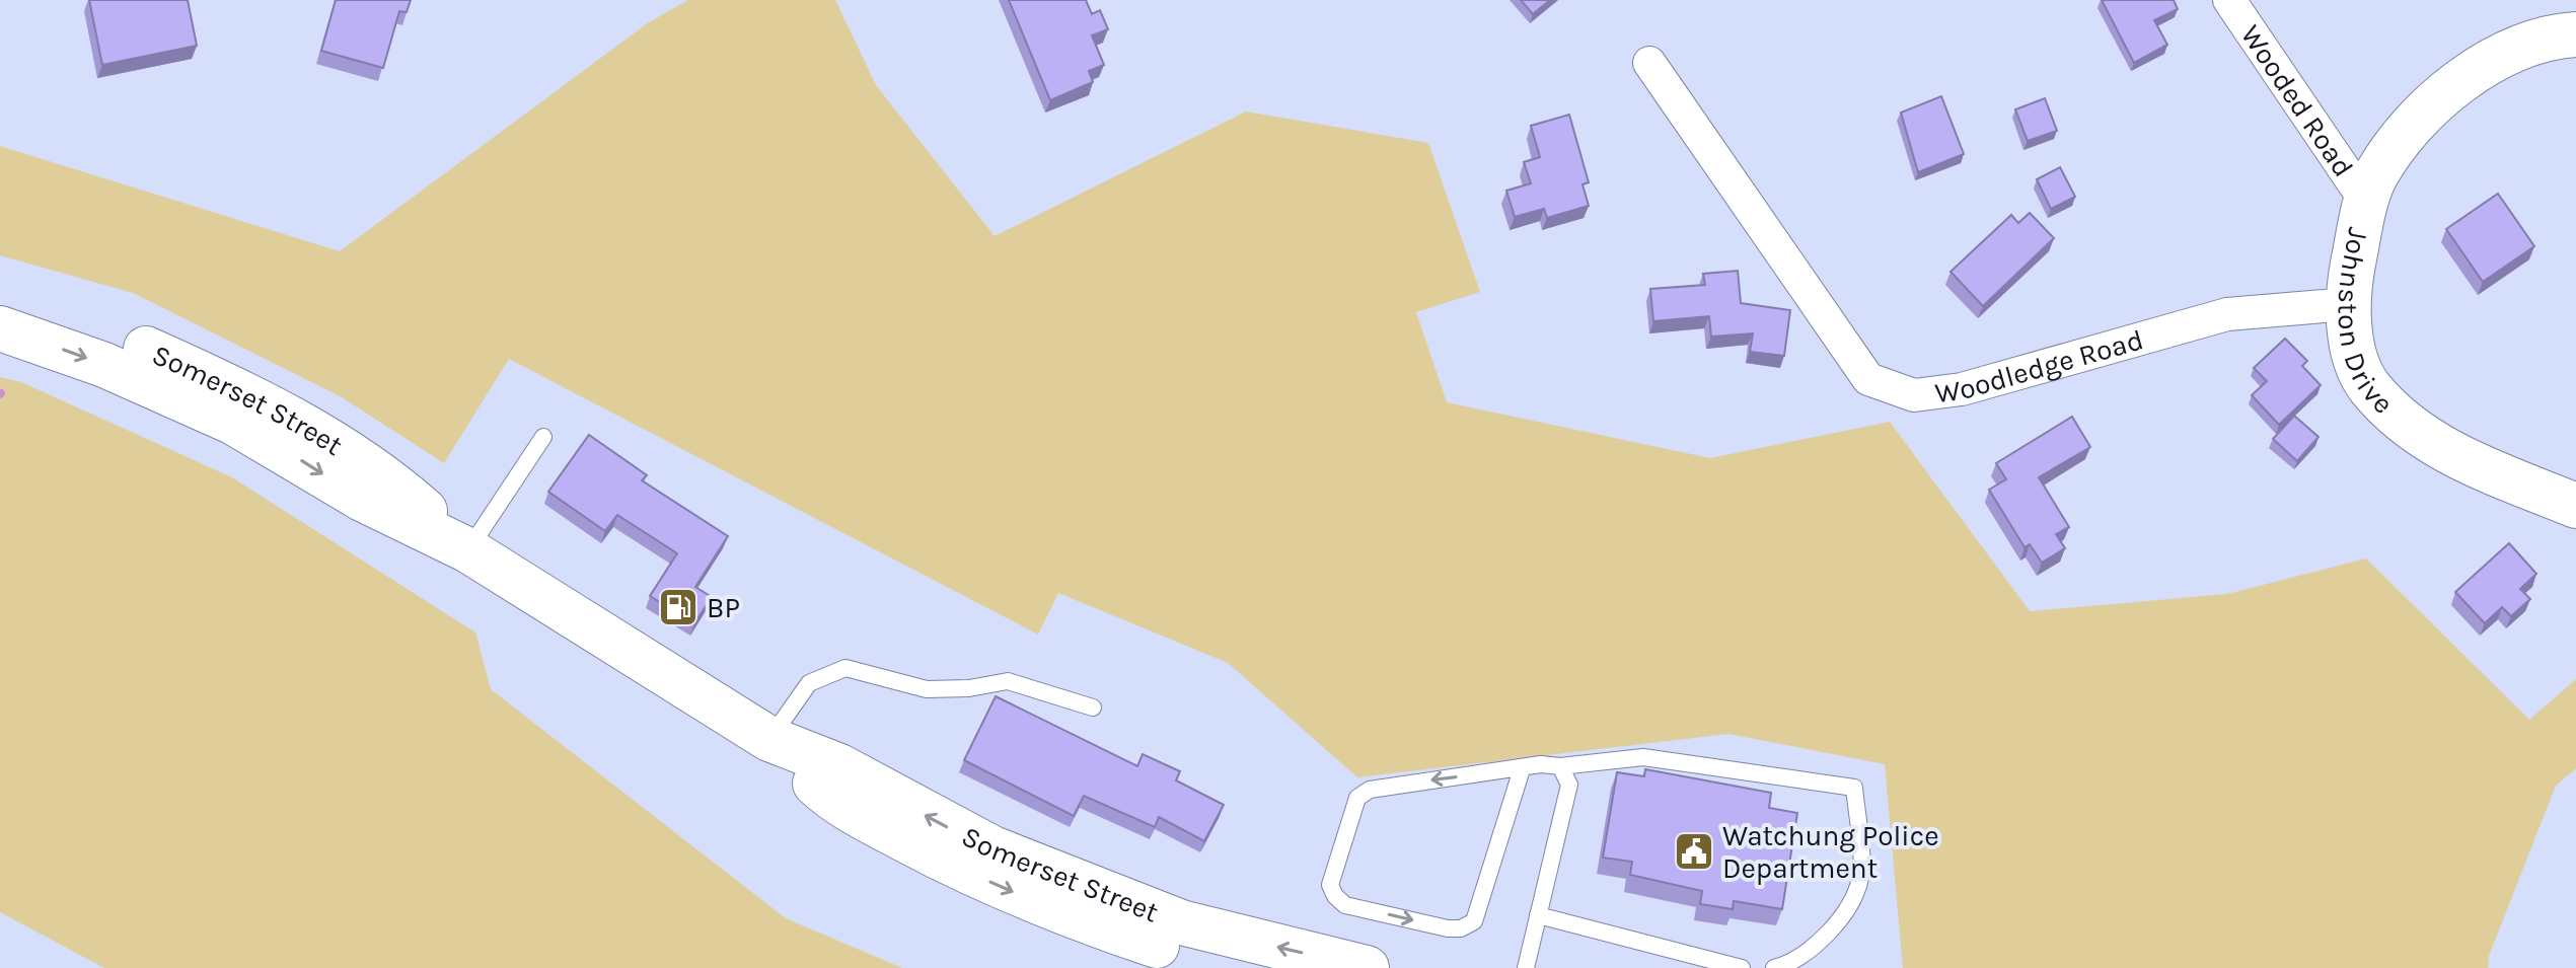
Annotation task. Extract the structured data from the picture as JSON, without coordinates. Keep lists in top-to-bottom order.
{
  "streets": {
    "main road": ["Johnston Drive", "Somerset Street"],
    "street": ["Wooded Road", "Woodledge Road"]
  },
  "crossings": [
    ["Wooded Road", "Johnston Drive"],
    ["Johnston Drive", "Woodledge Road"]
  ],
  "places": {
    "fuel station": ["BP"],
    "public building": ["Watchung Police Department"]
  }
}
